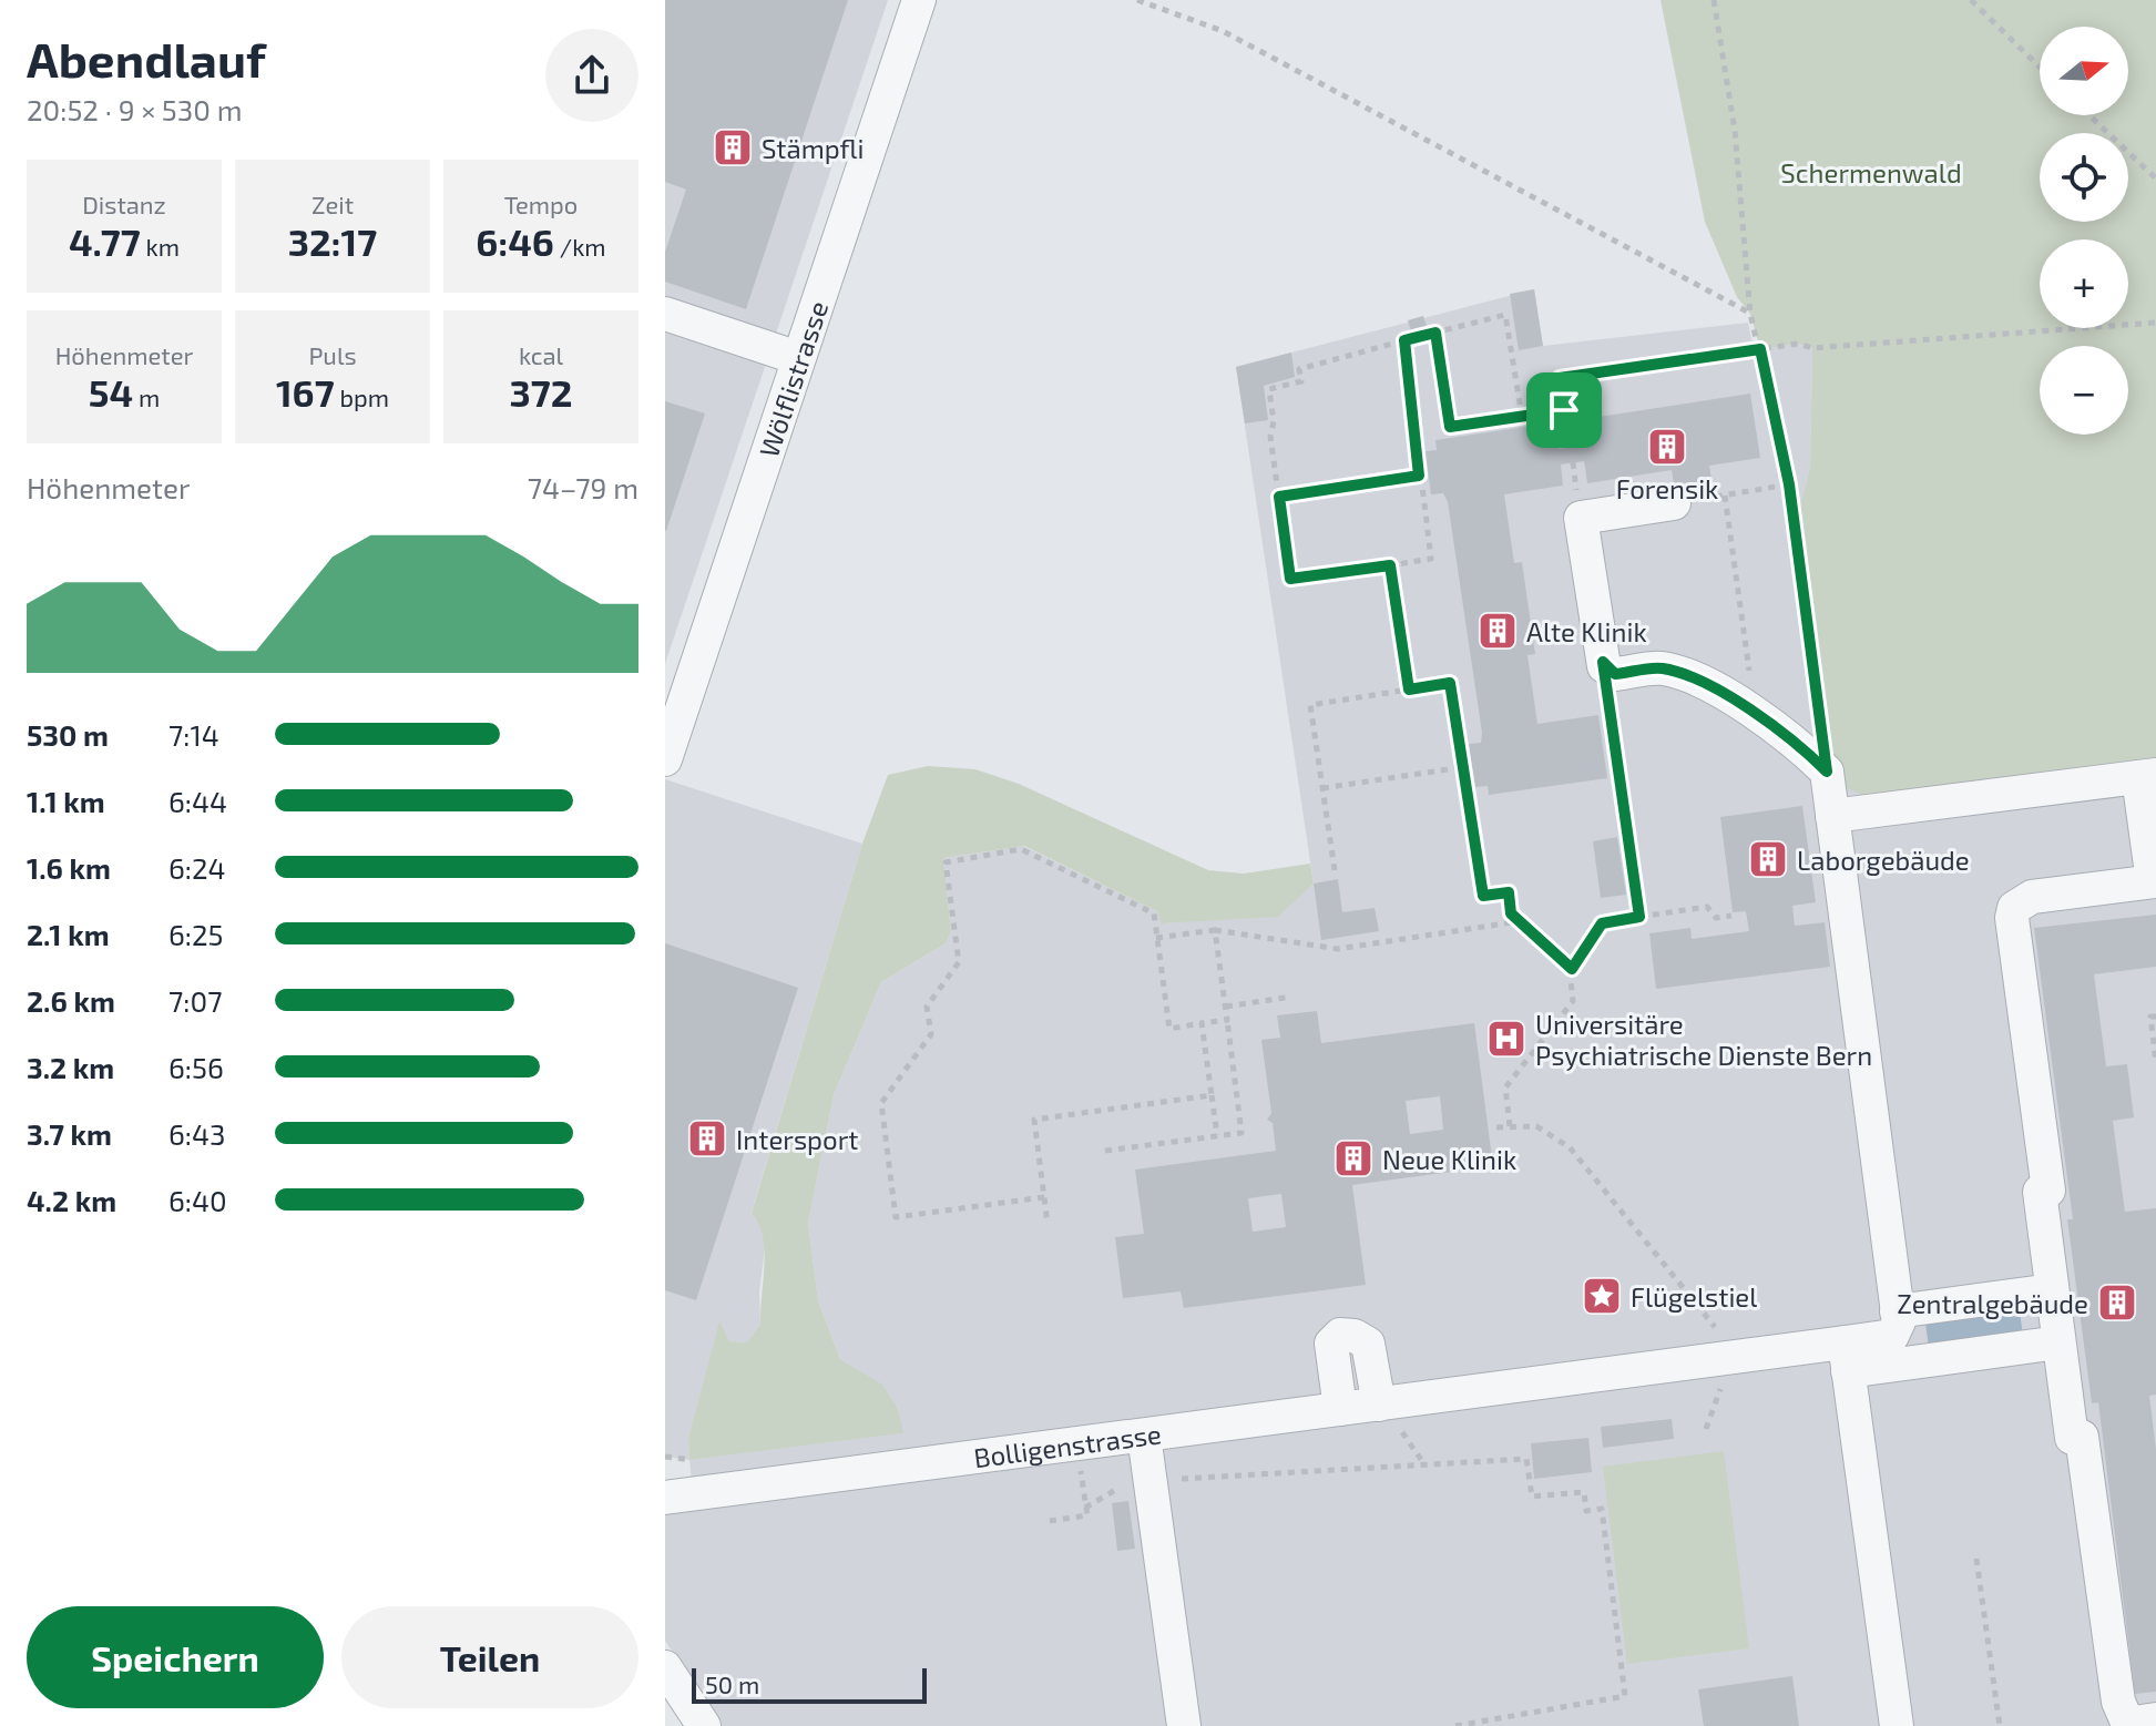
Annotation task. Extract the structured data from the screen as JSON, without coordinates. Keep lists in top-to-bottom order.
{
  "streets": {
    "lane": ["Wölflistrasse", "Bolligenstrasse"]
  },
  "parks": ["Schermenwald"],
  "places": {
    "building": [
      "Stämpfli",
      "Forensik",
      "Alte Klinik",
      "Laborgebäude",
      "Intersport",
      "Neue Klinik",
      "Zentralgebäude"
    ],
    "hospital": ["Universitäre Psychiatrische Dienste Bern"],
    "place": ["Flügelstiel"]
  },
  "scale_bar": "50 m",
  "north": "right",
  "page": {
    "heading": ["Abendlauf", "20:52 · 9 × 530 m"],
    "map_buttons": ["+", "−"],
    "stats": [
      ["Distanz", "4.77 km"],
      ["Zeit", "32:17"],
      ["Tempo", "6:46 /km"],
      ["Höhenmeter", "54 m"],
      ["Puls", "167 bpm"],
      ["kcal", "372"]
    ],
    "chart": ["Höhenmeter", "74–79 m"],
    "list": [
      {
        "name": "530 m",
        "note": "7:14"
      },
      {
        "name": "1.1 km",
        "note": "6:44"
      },
      {
        "name": "1.6 km",
        "note": "6:24"
      },
      {
        "name": "2.1 km",
        "note": "6:25"
      },
      {
        "name": "2.6 km",
        "note": "7:07"
      },
      {
        "name": "3.2 km",
        "note": "6:56"
      },
      {
        "name": "3.7 km",
        "note": "6:43"
      },
      {
        "name": "4.2 km",
        "note": "6:40"
      }
    ],
    "buttons": ["Speichern", "Teilen"],
    "scale": "50 m"
  }
}
